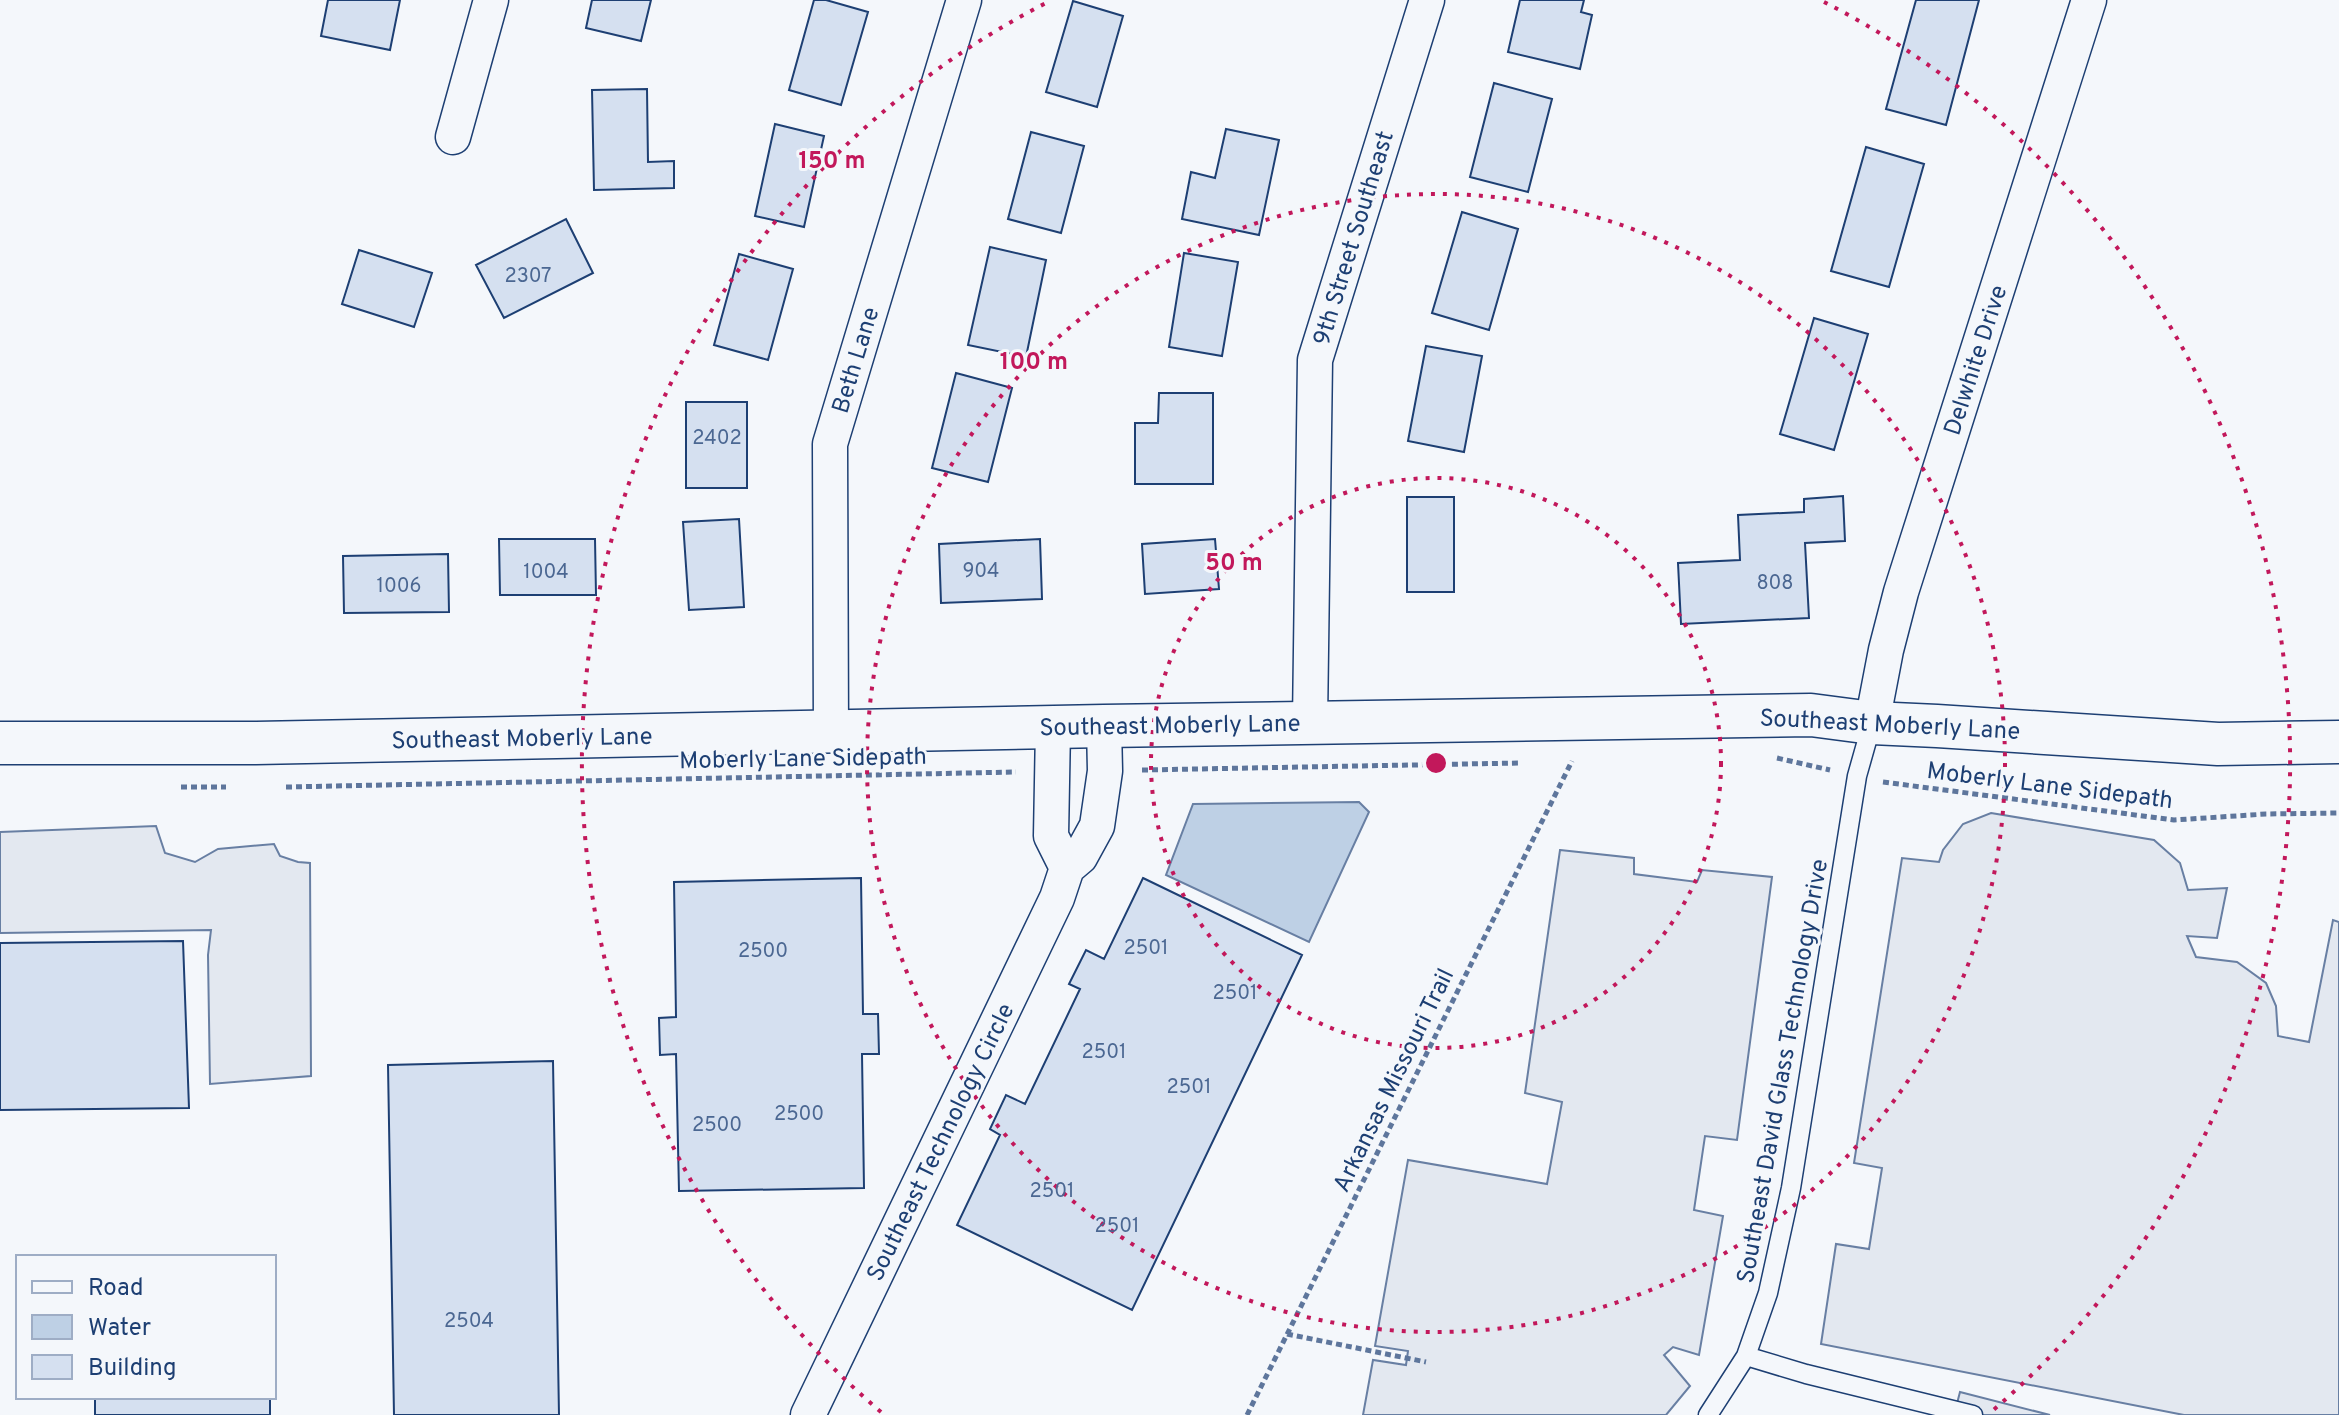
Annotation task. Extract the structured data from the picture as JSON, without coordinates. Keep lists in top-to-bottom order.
{
  "streets": {
    "street": [
      "9th Street Southeast",
      "Beth Lane",
      "Delwhite Drive",
      "Southeast Moberly Lane",
      "Southeast Technology Circle"
    ],
    "lane": ["Southeast David Glass Technology Drive"],
    "path": ["Moberly Lane Sidepath", "Arkansas Missouri Trail"]
  },
  "crossings": [
    ["9th Street Southeast", "Southeast Moberly Lane"],
    ["Beth Lane", "Southeast Moberly Lane"],
    ["Delwhite Drive", "Southeast Moberly Lane"],
    ["Delwhite Drive", "Southeast David Glass Technology Drive"],
    ["Southeast Moberly Lane", "Southeast David Glass Technology Drive"],
    ["Southeast Moberly Lane", "Southeast Technology Circle"]
  ],
  "house_numbers": [
    "2307",
    "2402",
    "904",
    "1004",
    "808",
    "1006",
    "2501",
    "2500",
    "2501",
    "2501",
    "2501",
    "2500",
    "2500",
    "2501",
    "2501",
    "2504"
  ],
  "legend": ["Road", "Water", "Building"],
  "rings": ["150 m", "100 m", "50 m"]
}
